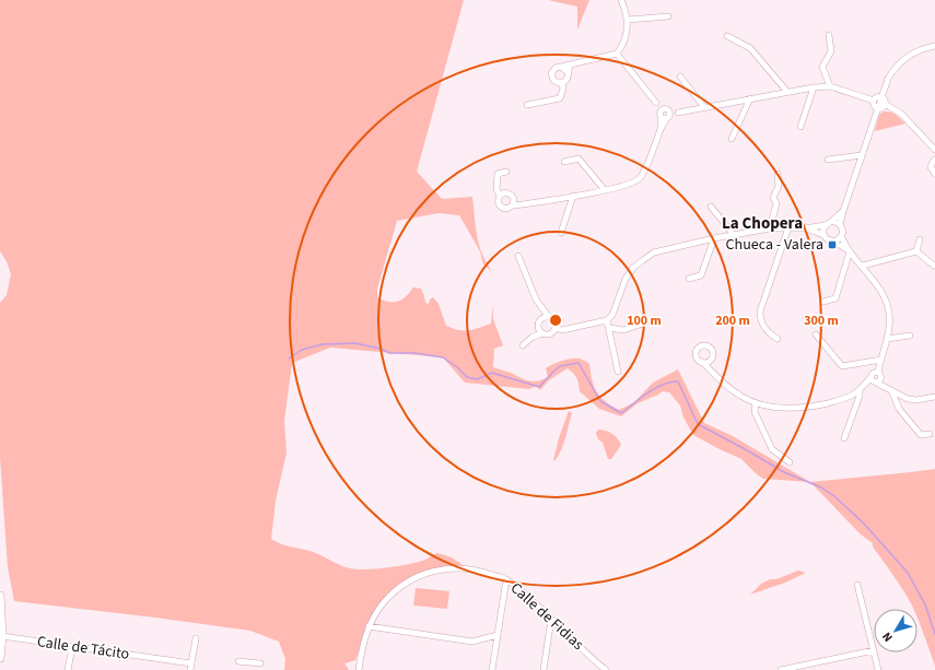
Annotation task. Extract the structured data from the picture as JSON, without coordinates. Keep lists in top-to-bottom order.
{
  "streets": {
    "street": ["Calle de Fidias", "Calle de Tácito"]
  },
  "districts": ["La Chopera"],
  "places": {
    "transit": ["Chueca - Valera"]
  },
  "north": "bottom left",
  "rings": ["100 m", "200 m", "300 m"]
}
